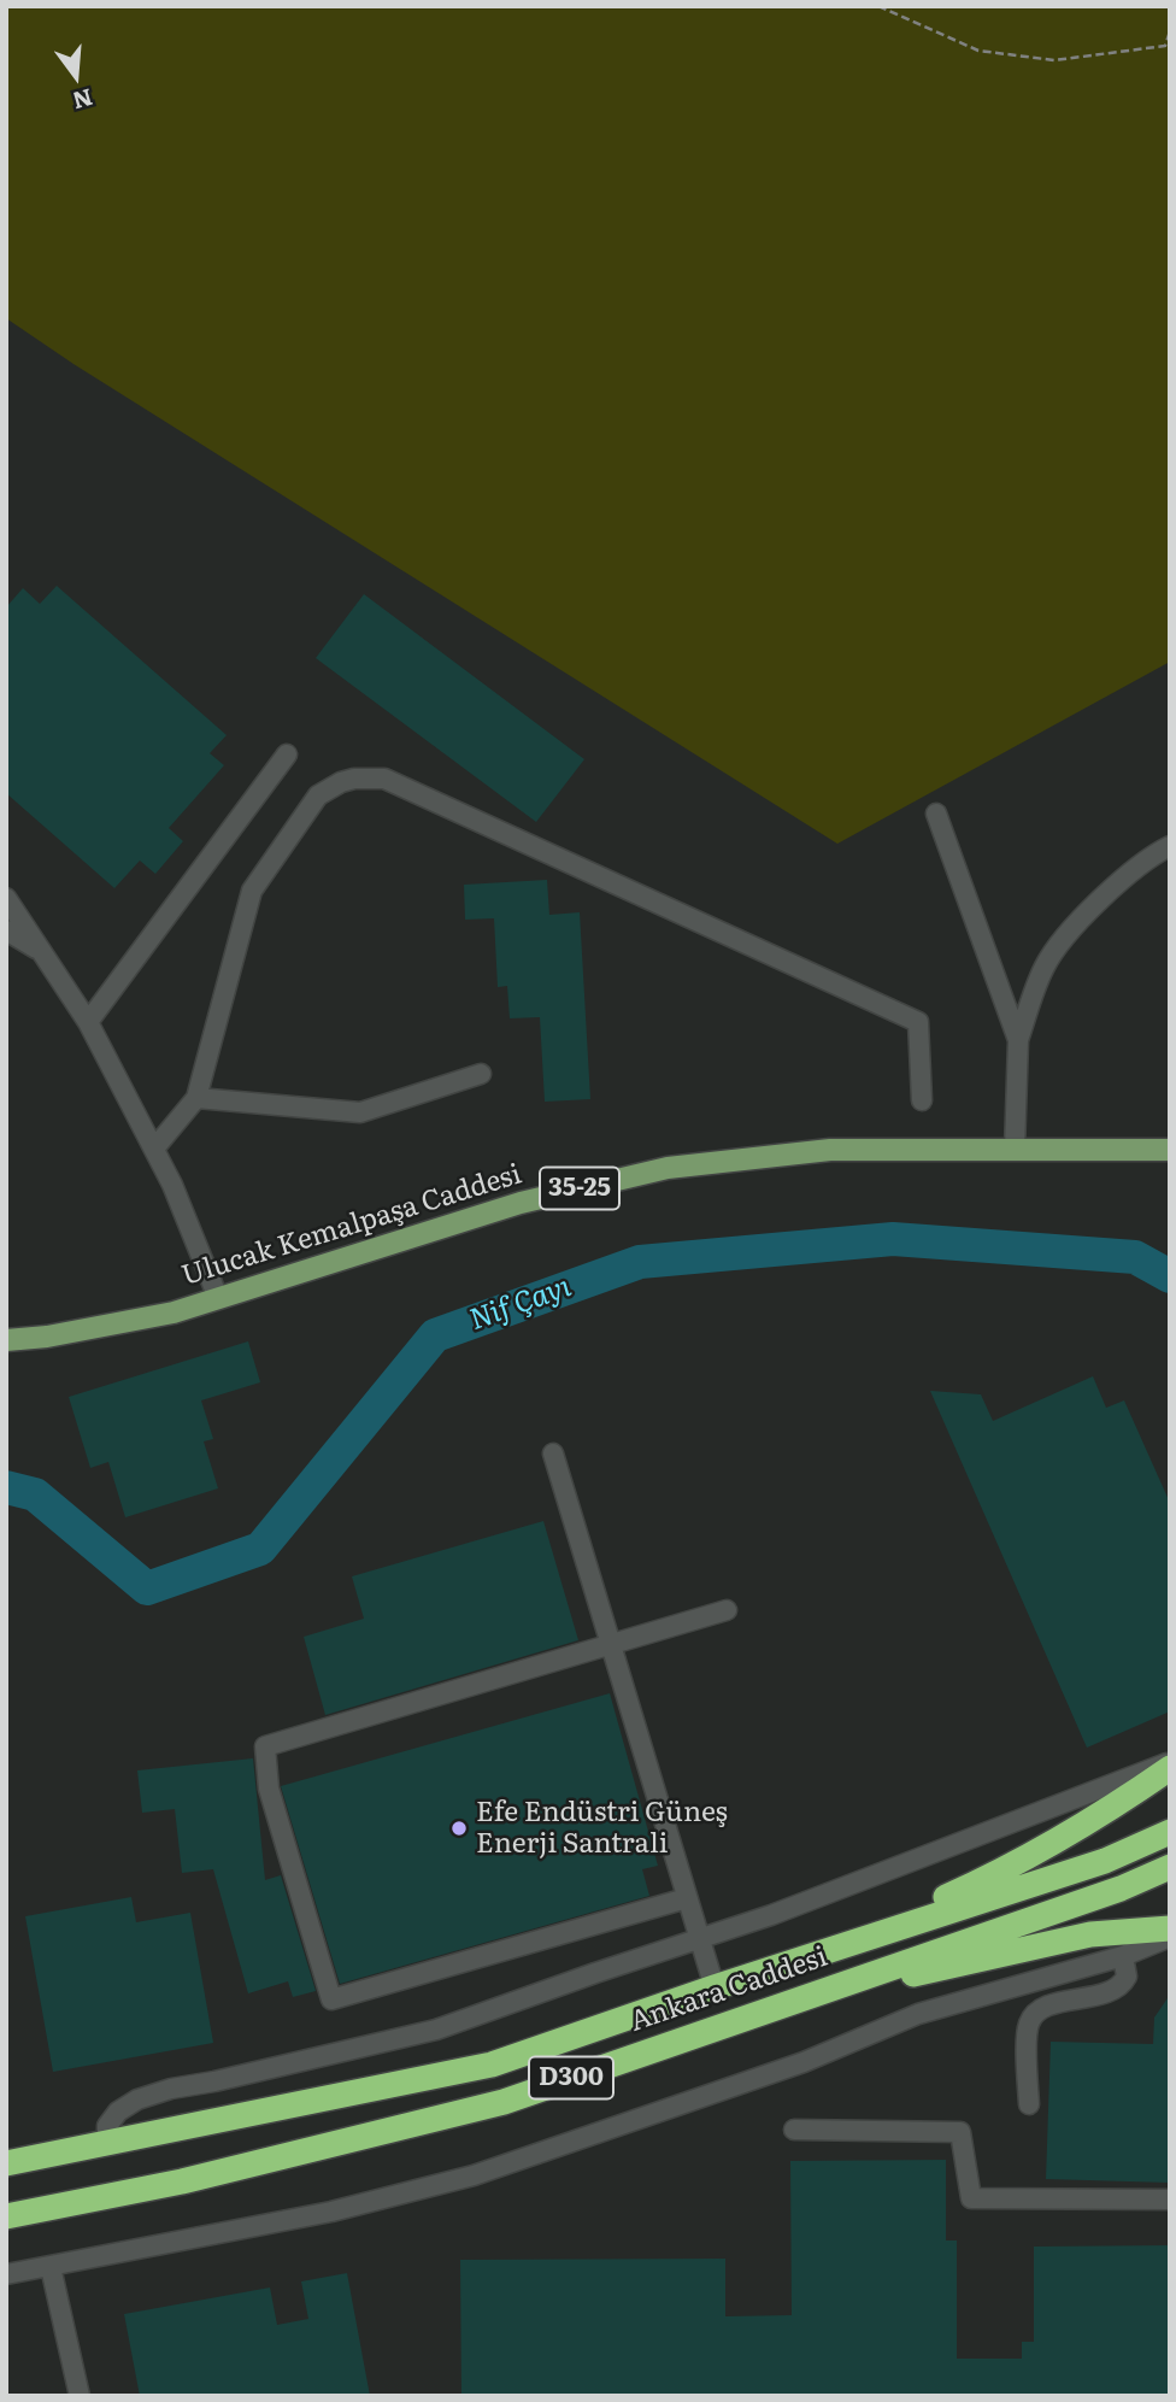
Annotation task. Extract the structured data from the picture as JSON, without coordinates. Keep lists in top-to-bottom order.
{
  "streets": {
    "highway": ["Ankara Caddesi", "D300"],
    "main road": ["35-25", "Ulucak Kemalpaşa Caddesi"]
  },
  "water": ["Nif Çayı"],
  "places": ["Efe Endüstri Güneş Enerji Santrali"],
  "north": "bottom"
}
